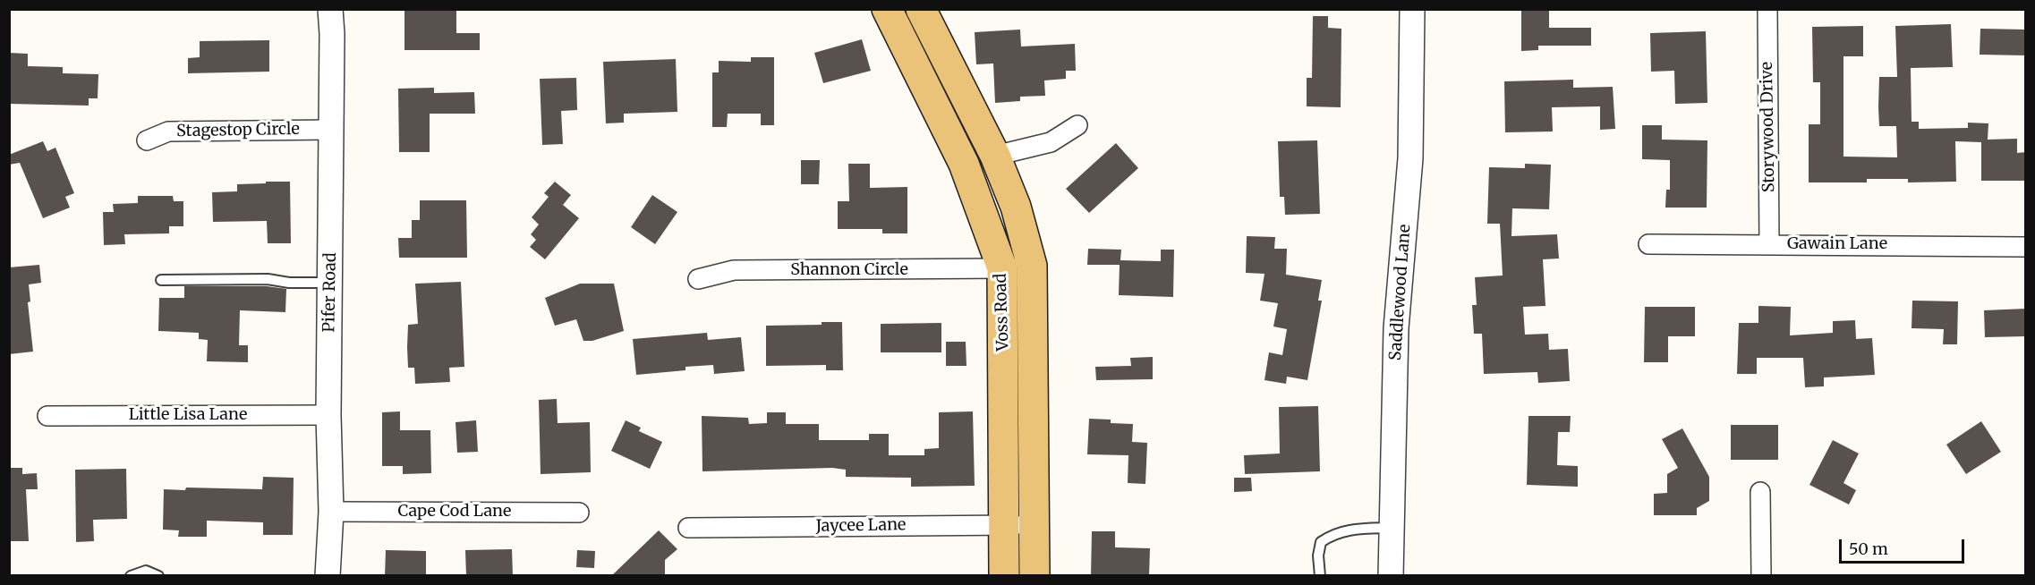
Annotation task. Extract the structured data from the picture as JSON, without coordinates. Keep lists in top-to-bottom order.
{
  "streets": {
    "main road": ["Voss Road"],
    "street": [
      "Storywood Drive",
      "Stagestop Circle",
      "Gawain Lane",
      "Shannon Circle",
      "Pifer Road",
      "Saddlewood Lane",
      "Little Lisa Lane",
      "Cape Cod Lane",
      "Jaycee Lane"
    ]
  },
  "crossings": [
    ["Storywood Drive", "Gawain Lane"],
    ["Stagestop Circle", "Pifer Road"],
    ["Shannon Circle", "Voss Road"],
    ["Pifer Road", "Little Lisa Lane"],
    ["Pifer Road", "Cape Cod Lane"],
    ["Voss Road", "Jaycee Lane"]
  ],
  "scale_bar": "50 m"
}
